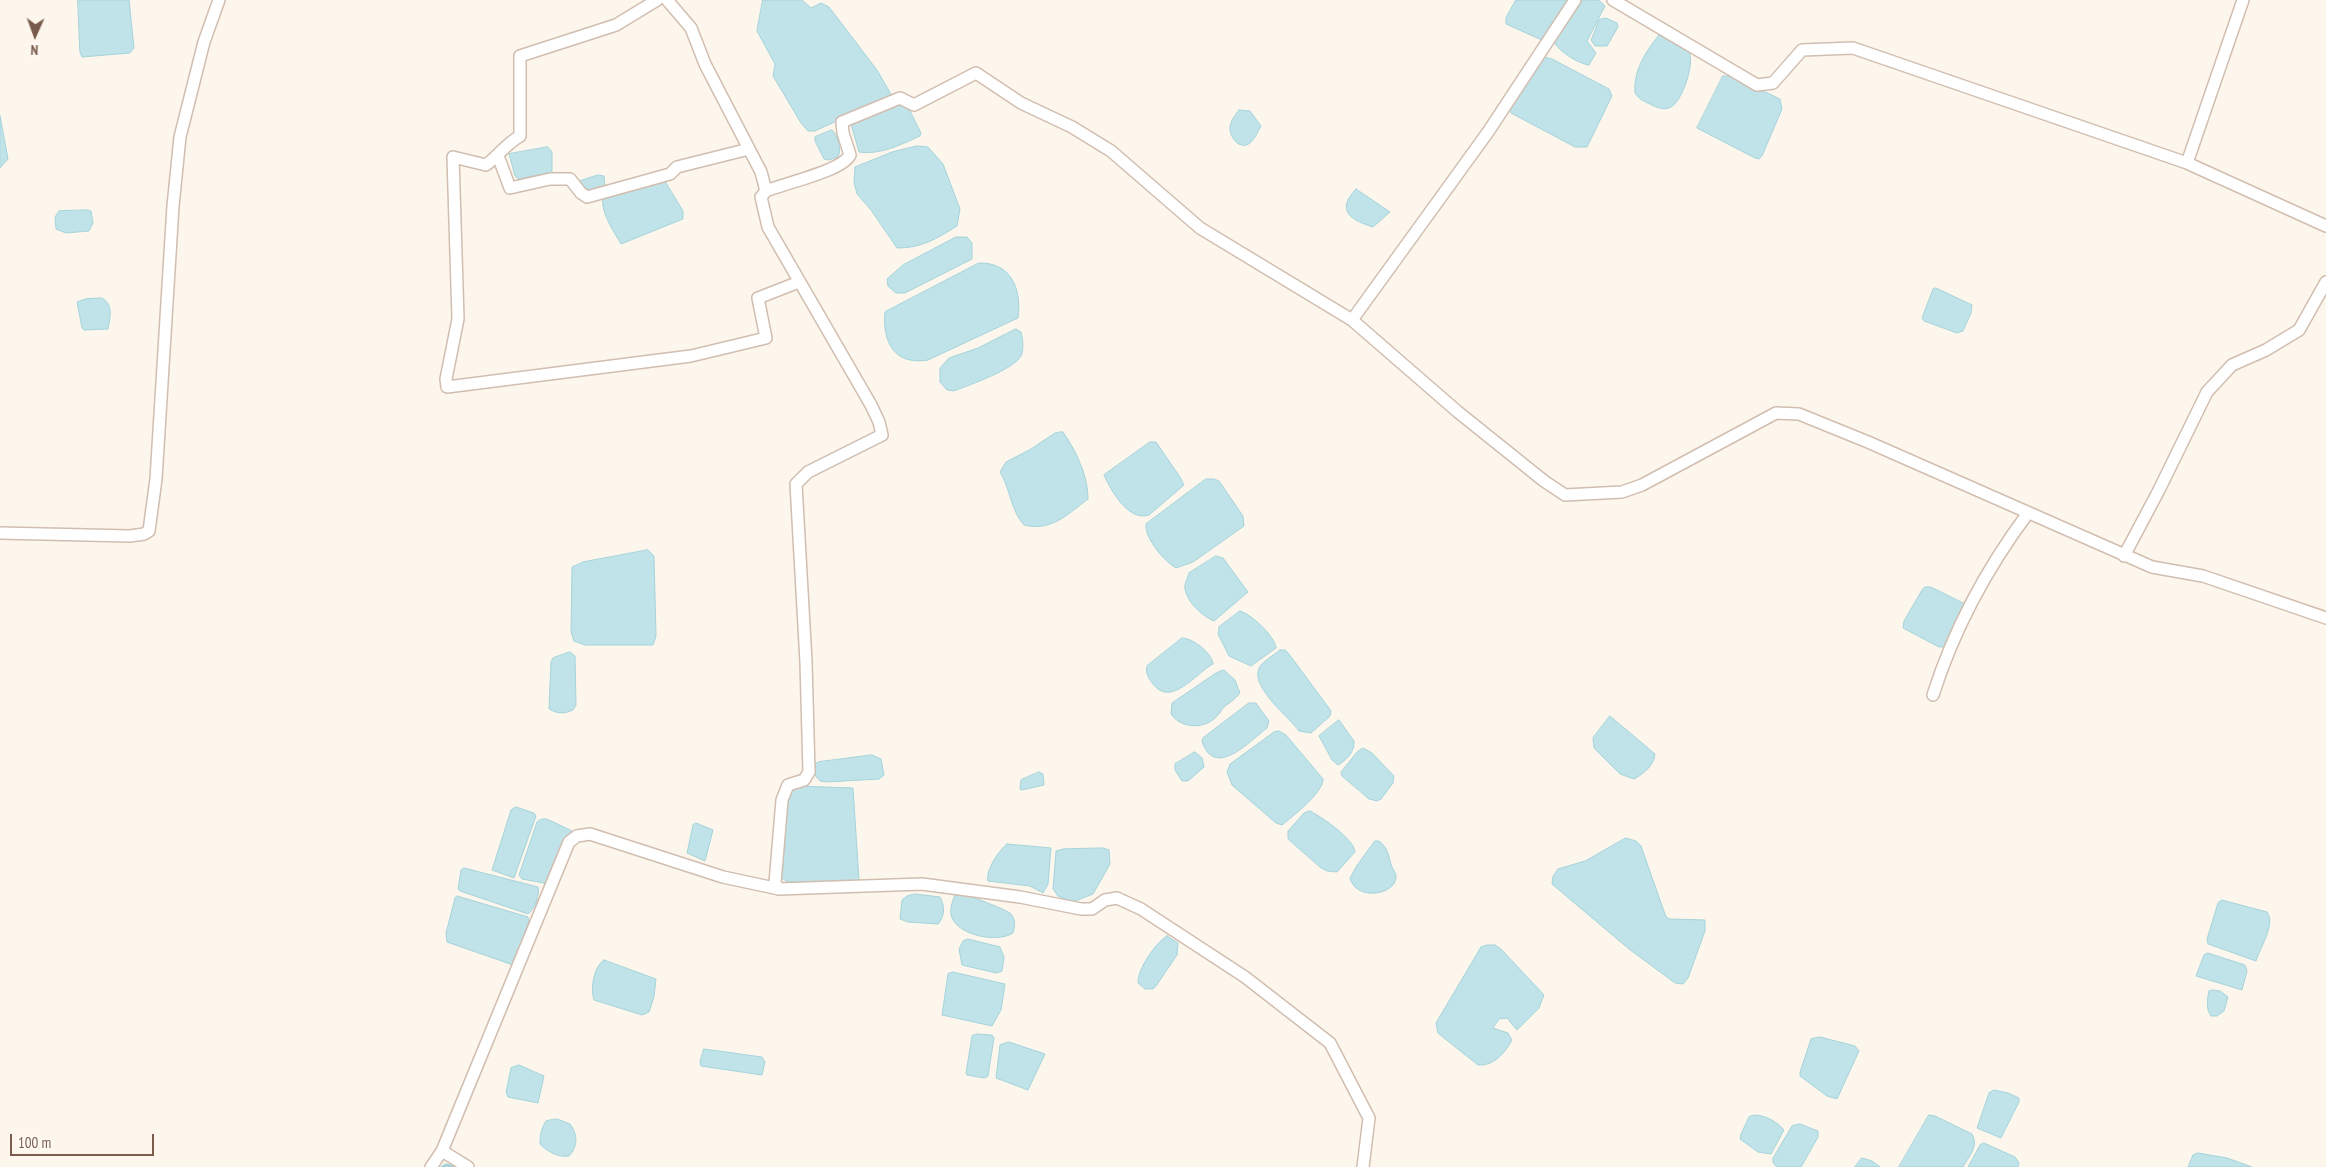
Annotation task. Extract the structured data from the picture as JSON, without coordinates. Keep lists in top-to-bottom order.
{
  "scale_bar": "100 m",
  "north": "bottom"
}
